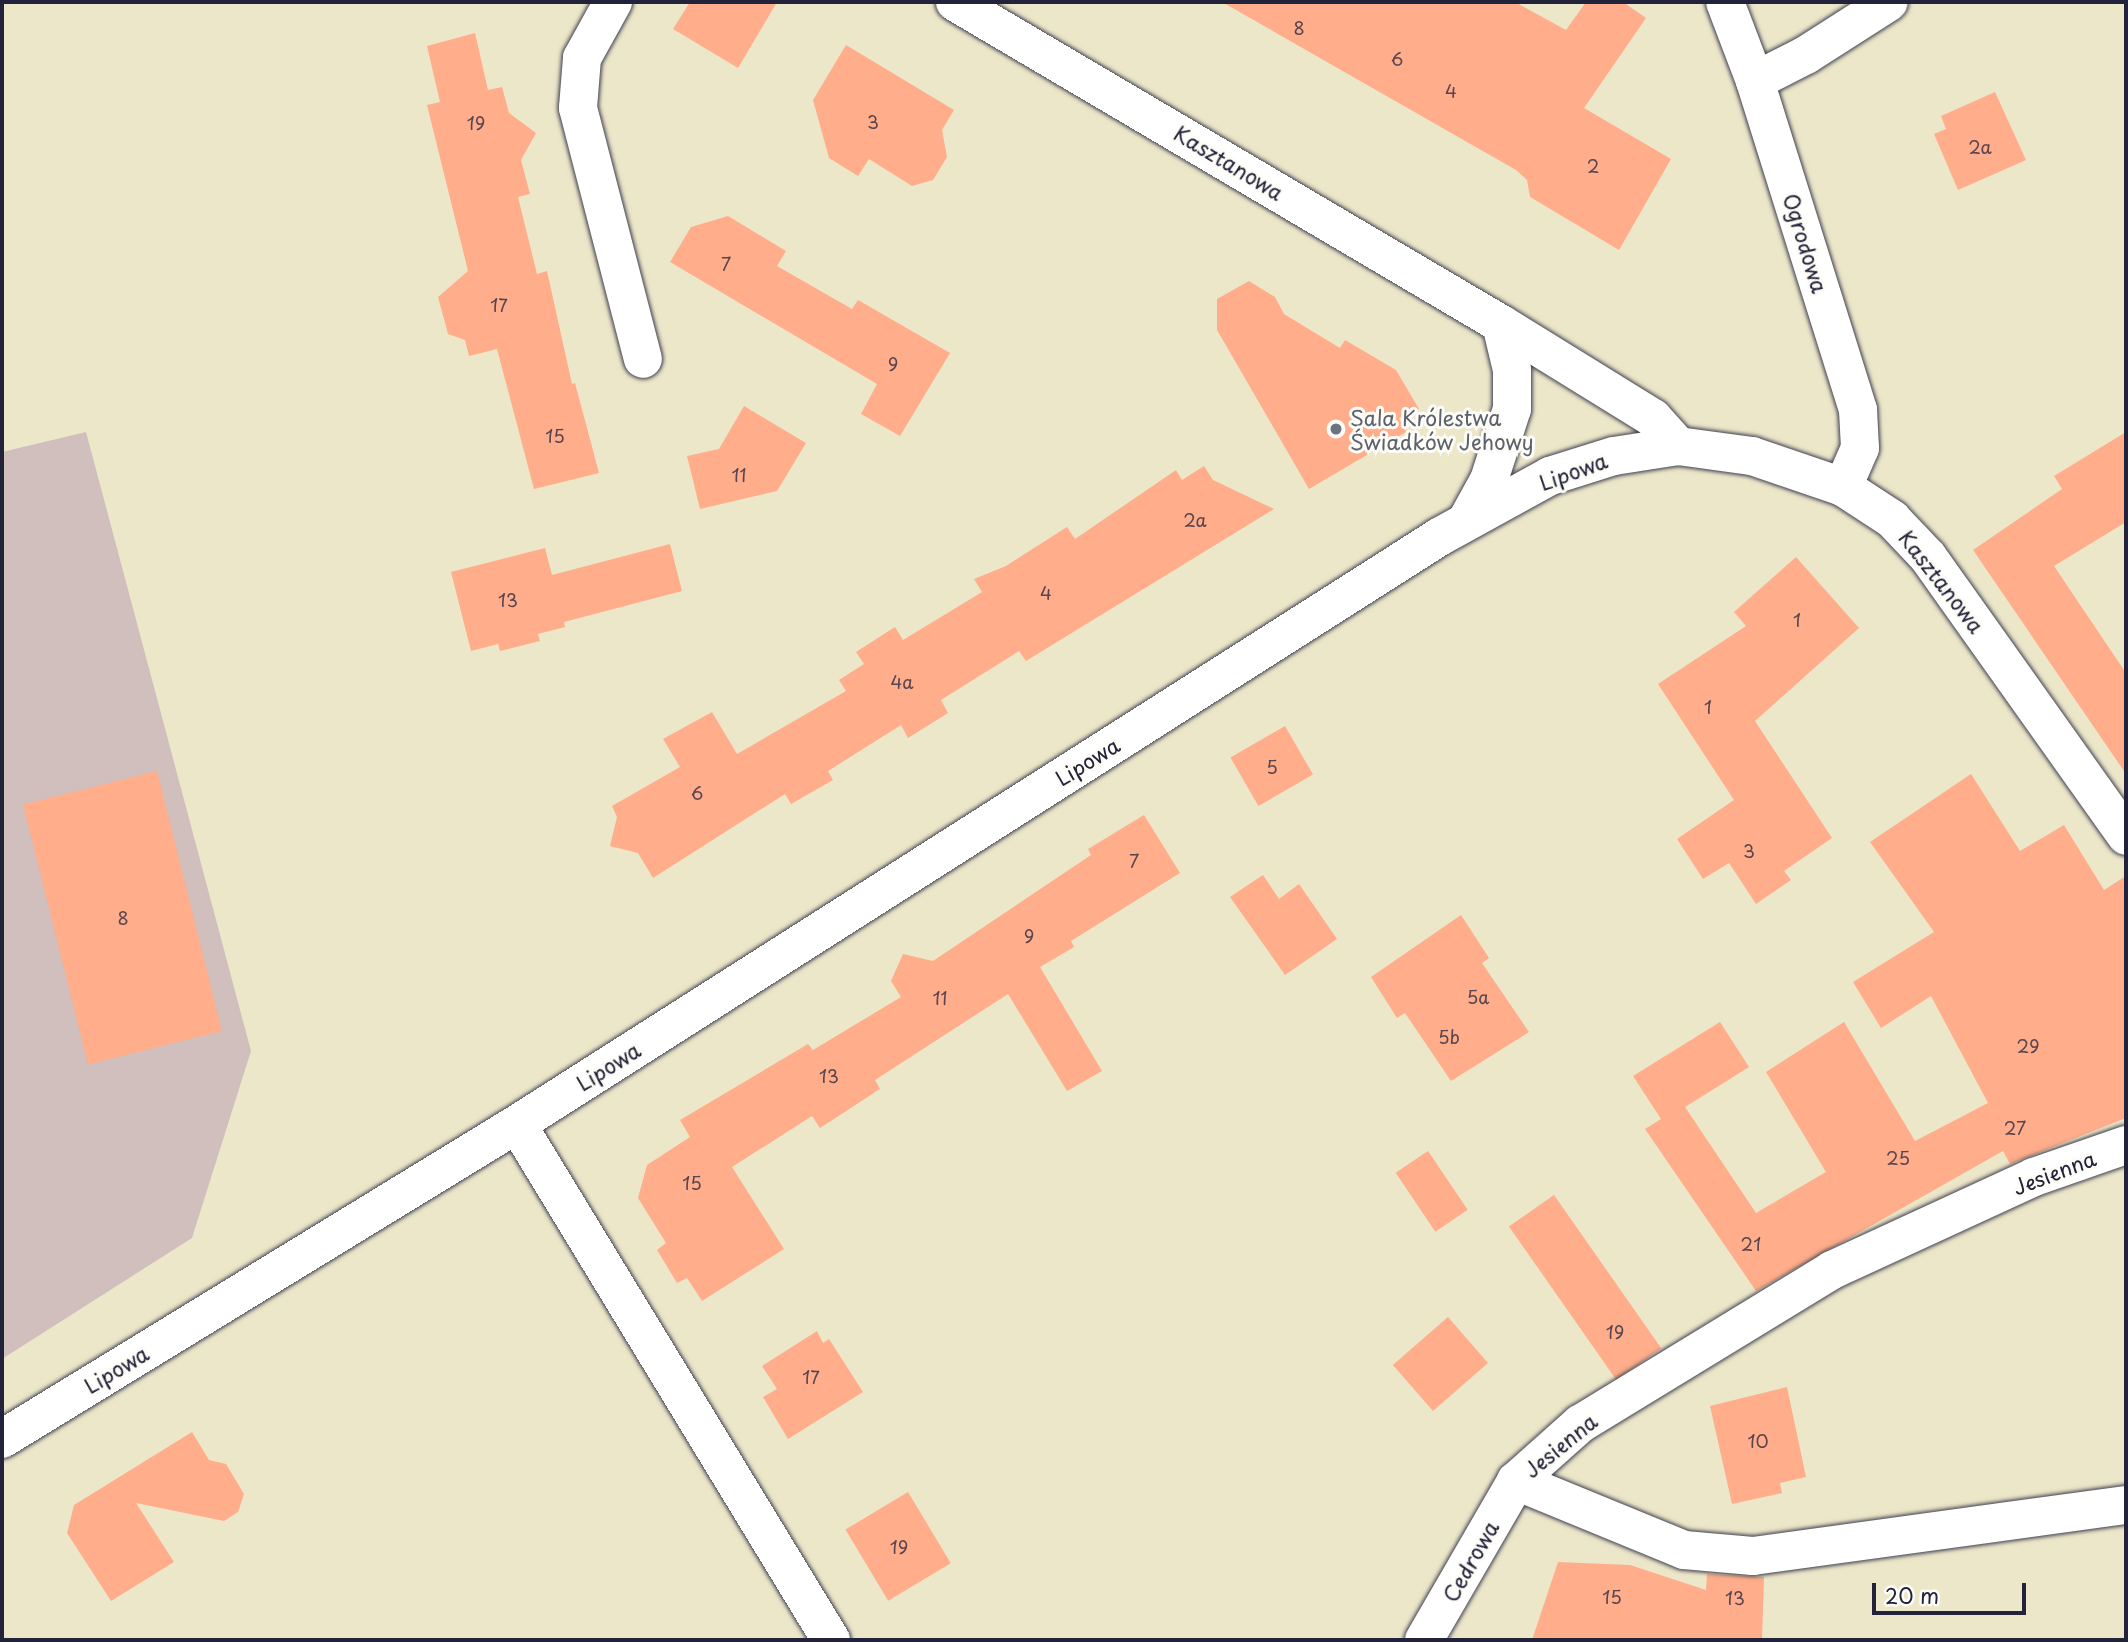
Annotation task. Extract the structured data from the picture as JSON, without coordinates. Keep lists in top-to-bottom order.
{
  "streets": {
    "street": [
      "Kasztanowa",
      "Ogrodowa",
      "Lipowa",
      "Jesienna",
      "Cedrowa"
    ]
  },
  "crossings": [
    ["Kasztanowa", "Ogrodowa"],
    ["Kasztanowa", "Lipowa"],
    ["Jesienna", "Cedrowa"]
  ],
  "places": ["Sala Królestwa Świadków Jehowy"],
  "house_numbers": [
    "8",
    "6",
    "4",
    "3",
    "19",
    "2a",
    "2",
    "7",
    "17",
    "9",
    "15",
    "11",
    "2a",
    "4",
    "13",
    "1",
    "4a",
    "1",
    "5",
    "6",
    "3",
    "7",
    "8",
    "9",
    "5a",
    "11",
    "5b",
    "29",
    "13",
    "27",
    "25",
    "15",
    "21",
    "19",
    "17",
    "10",
    "19",
    "15",
    "13"
  ],
  "scale_bar": "20 m"
}
